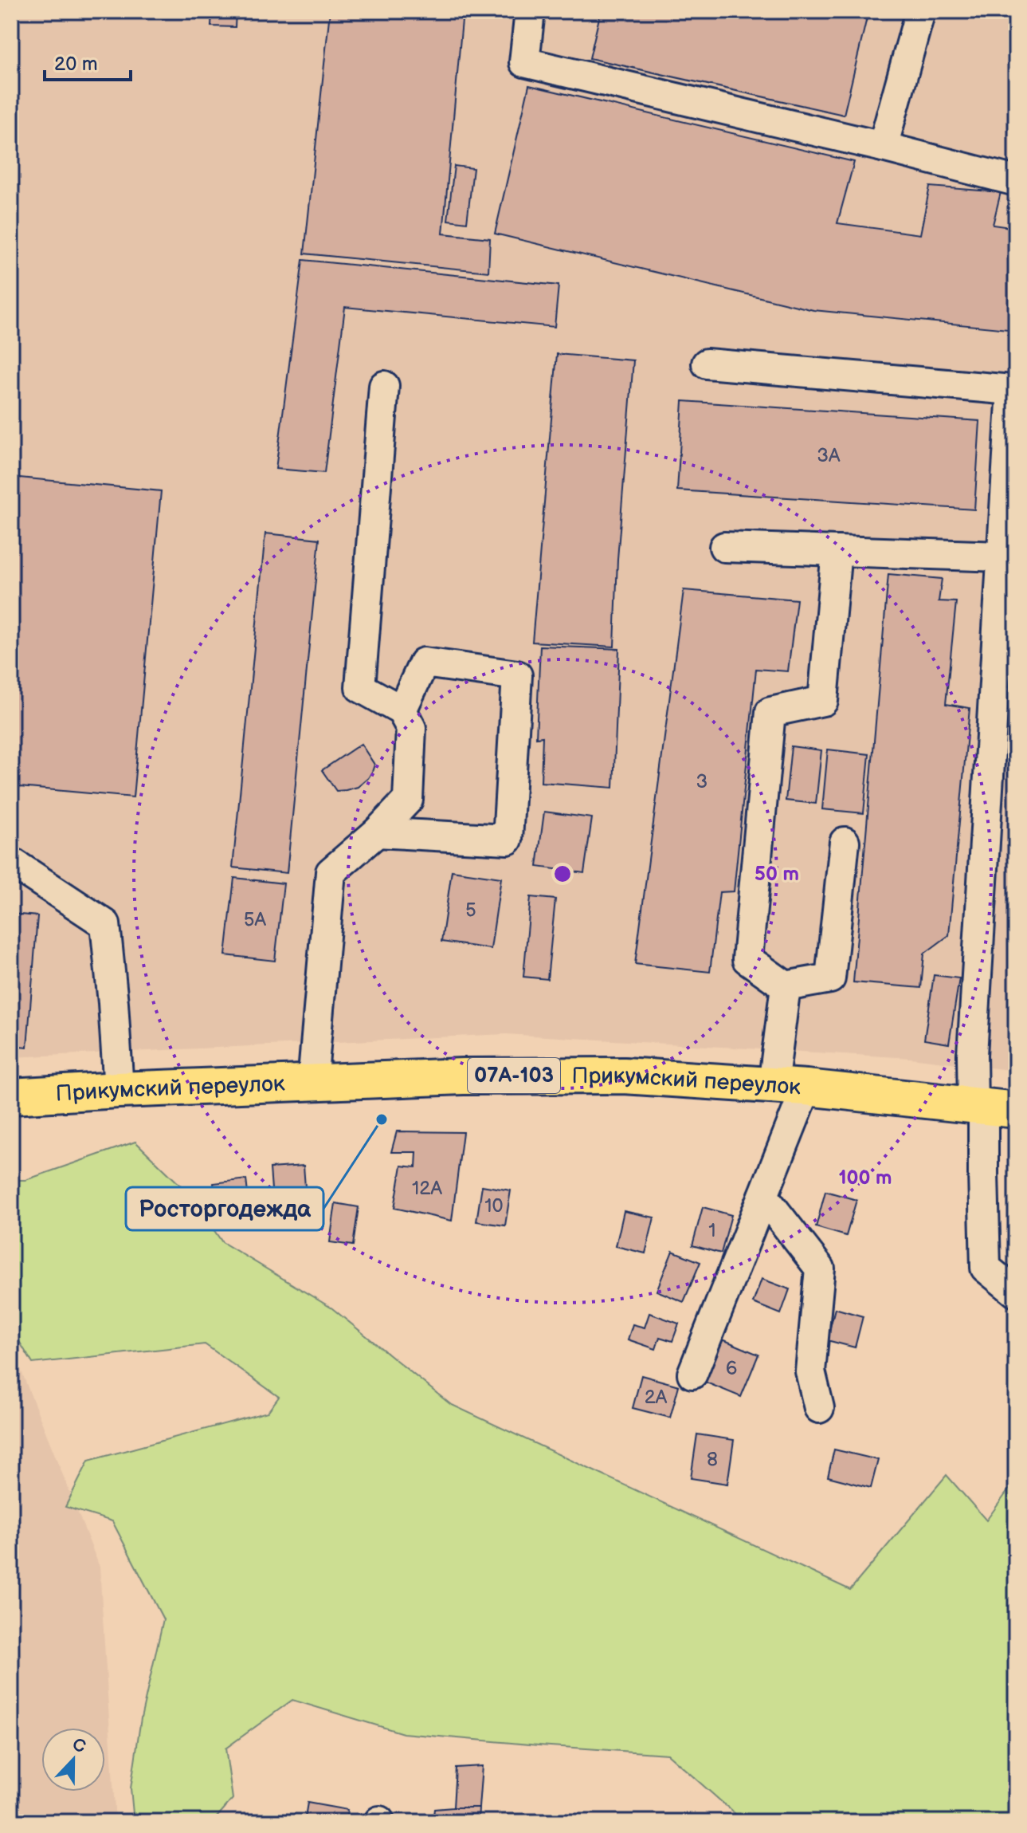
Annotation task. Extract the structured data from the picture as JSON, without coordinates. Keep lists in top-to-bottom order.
{
  "streets": {
    "main road": ["07А-103", "Прикумский переулок"]
  },
  "places": ["Росторгодежда"],
  "house_numbers": [
    "3А",
    "3",
    "5",
    "5А",
    "12А",
    "10",
    "1",
    "6",
    "2А",
    "8"
  ],
  "scale_bar": "20 m",
  "north": "top",
  "rings": ["50 m", "100 m"]
}
